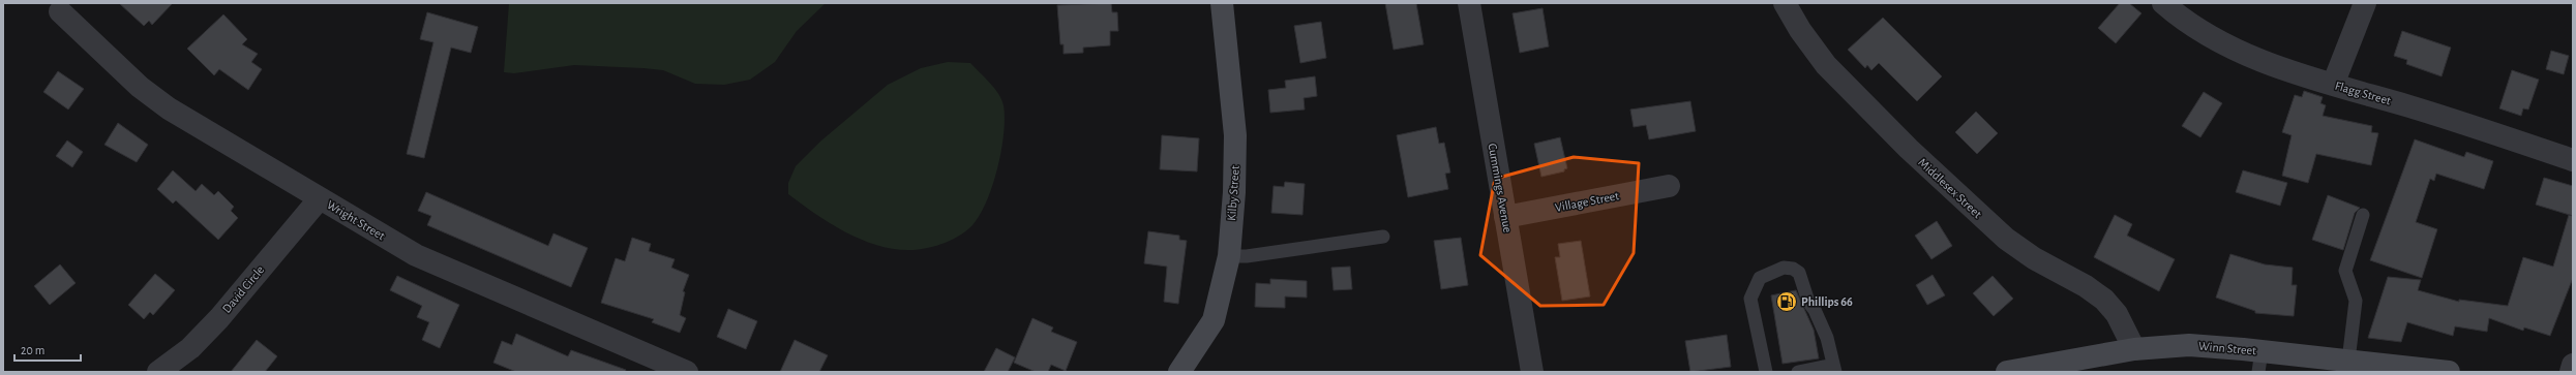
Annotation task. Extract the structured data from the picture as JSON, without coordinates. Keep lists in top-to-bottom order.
{
  "streets": {
    "main road": ["Kilby Street", "Winn Street"],
    "street": [
      "Flagg Street",
      "Cummings Avenue",
      "Middlesex Street",
      "Village Street",
      "Wright Street",
      "David Circle"
    ]
  },
  "crossings": [
    ["Cummings Avenue", "Village Street"],
    ["Middlesex Street", "Winn Street"],
    ["Wright Street", "David Circle"]
  ],
  "places": {
    "fuel station": ["Phillips 66"]
  },
  "scale_bar": "20 m"
}
